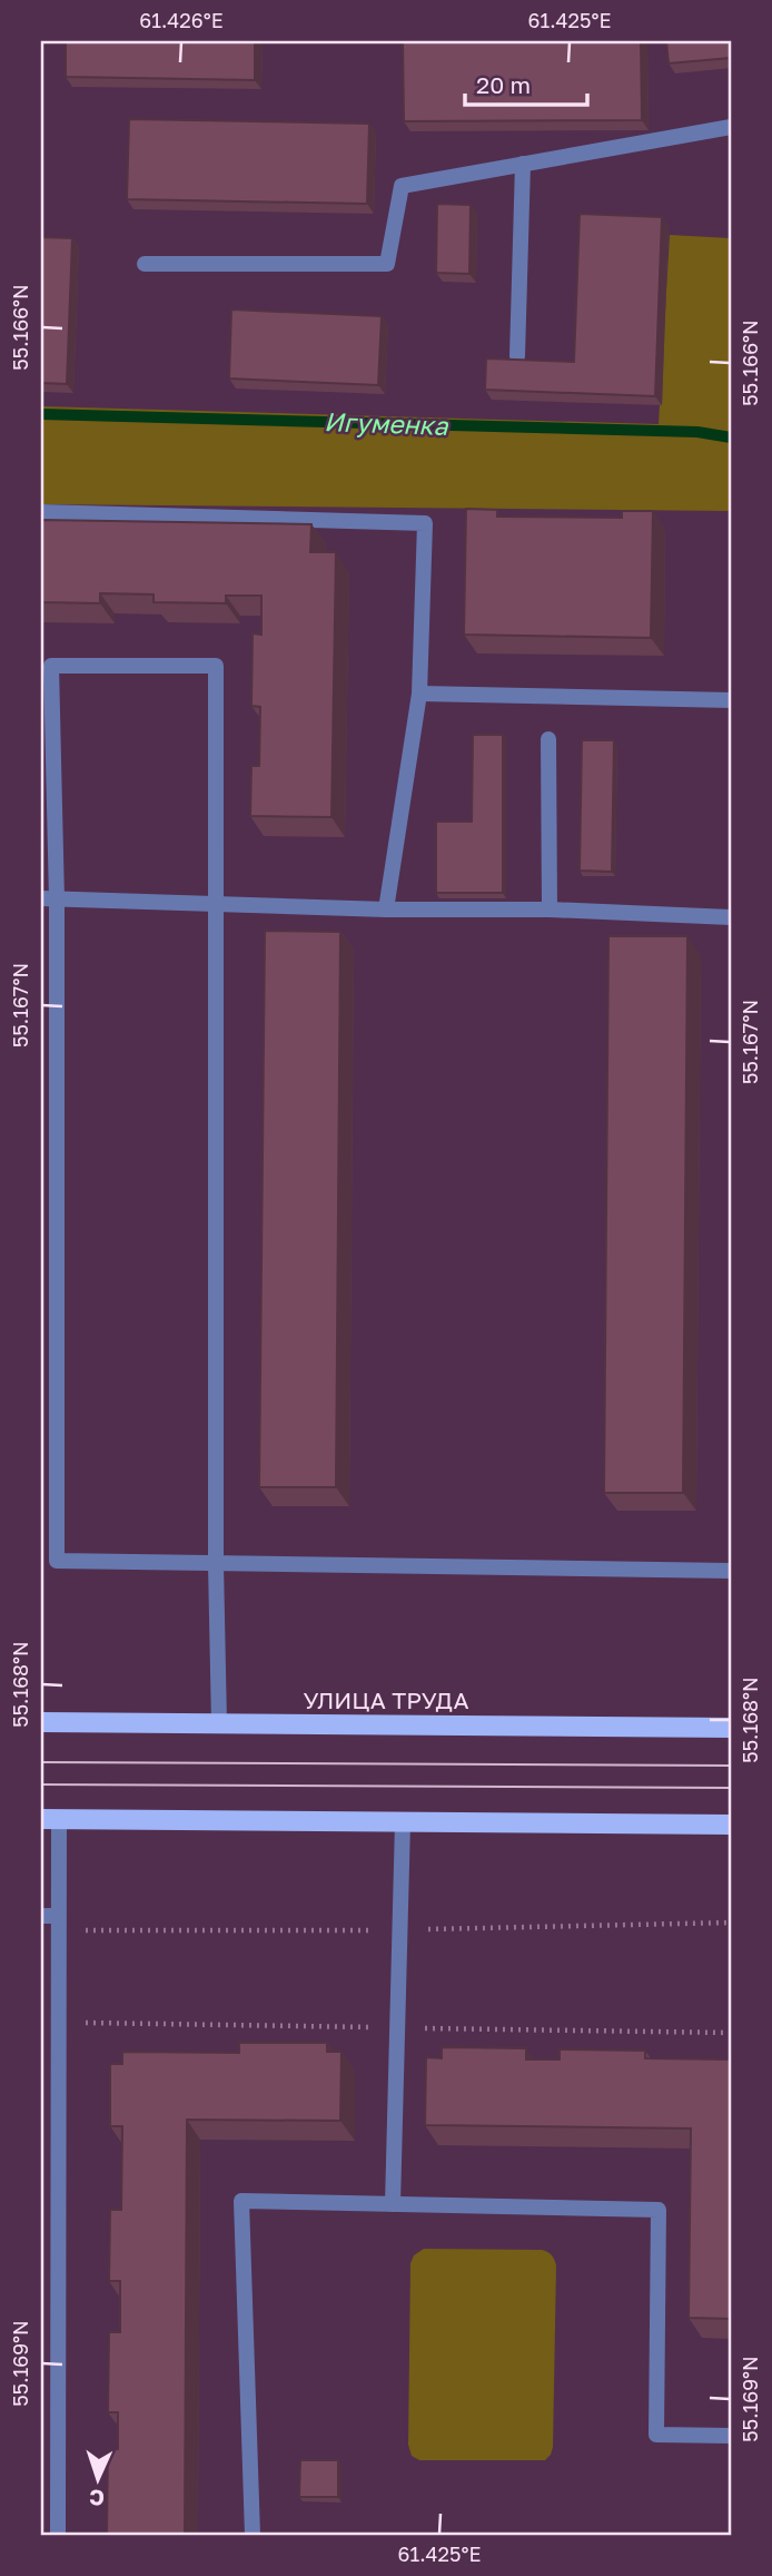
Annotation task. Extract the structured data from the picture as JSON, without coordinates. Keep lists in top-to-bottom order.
{
  "streets": {
    "main road": ["УЛИЦА ТРУДА"]
  },
  "water": ["Игуменка"],
  "scale_bar": "20 m",
  "north": "bottom",
  "coordinates": [
    "61.426°E",
    "61.425°E",
    "55.166°N",
    "55.167°N",
    "55.168°N",
    "55.169°N"
  ]
}
